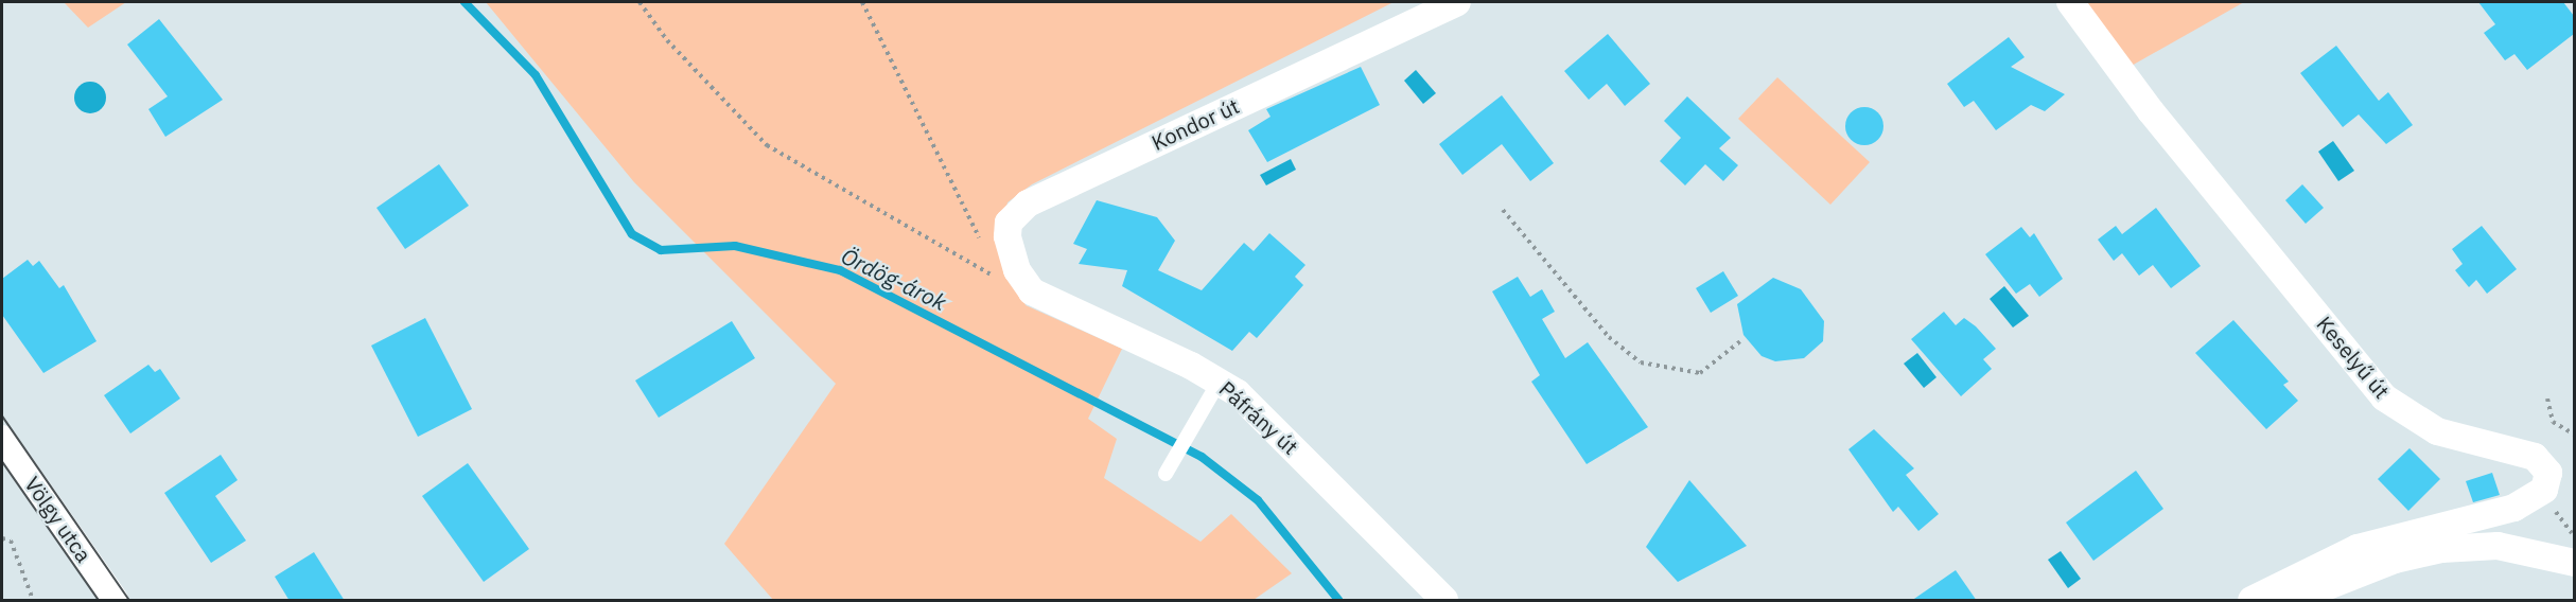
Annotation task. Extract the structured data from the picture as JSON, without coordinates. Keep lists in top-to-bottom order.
{
  "streets": {
    "street": [
      "Kondor út",
      "Keselyű út",
      "Páfrány út",
      "Völgy utca"
    ]
  },
  "crossings": [
    ["Kondor út", "Páfrány út"]
  ],
  "water": ["Ördög-árok"]
}
